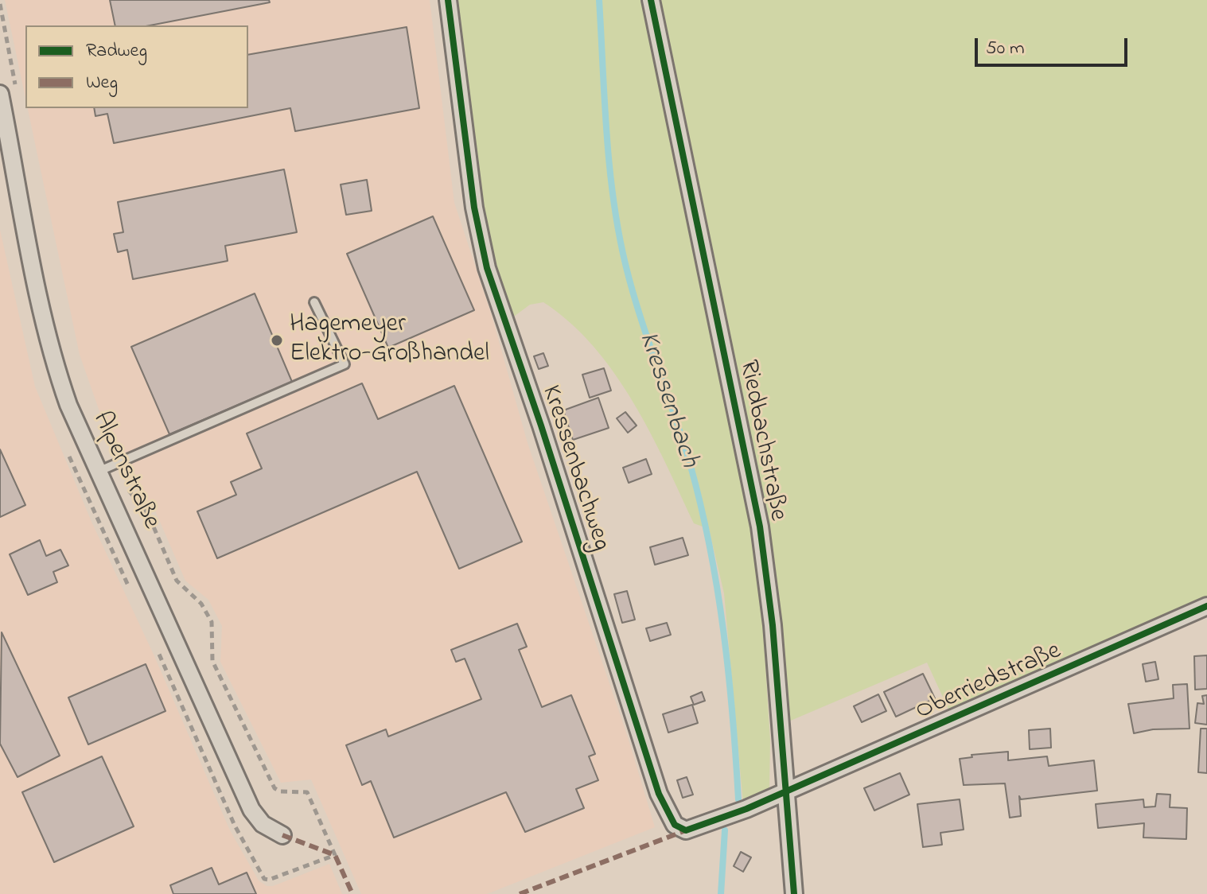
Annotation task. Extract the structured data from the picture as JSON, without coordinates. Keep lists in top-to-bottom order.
{
  "streets": {
    "street": [
      "Riedbachstraße",
      "Kressenbachweg",
      "Alpenstraße",
      "Oberriedstraße"
    ]
  },
  "crossings": [
    ["Riedbachstraße", "Kressenbachweg"],
    ["Riedbachstraße", "Oberriedstraße"],
    ["Kressenbachweg", "Oberriedstraße"]
  ],
  "water": ["Kressenbach"],
  "places": ["Hagemeyer Elektro-Großhandel"],
  "legend": ["Radweg", "Weg"],
  "scale_bar": "50 m"
}
